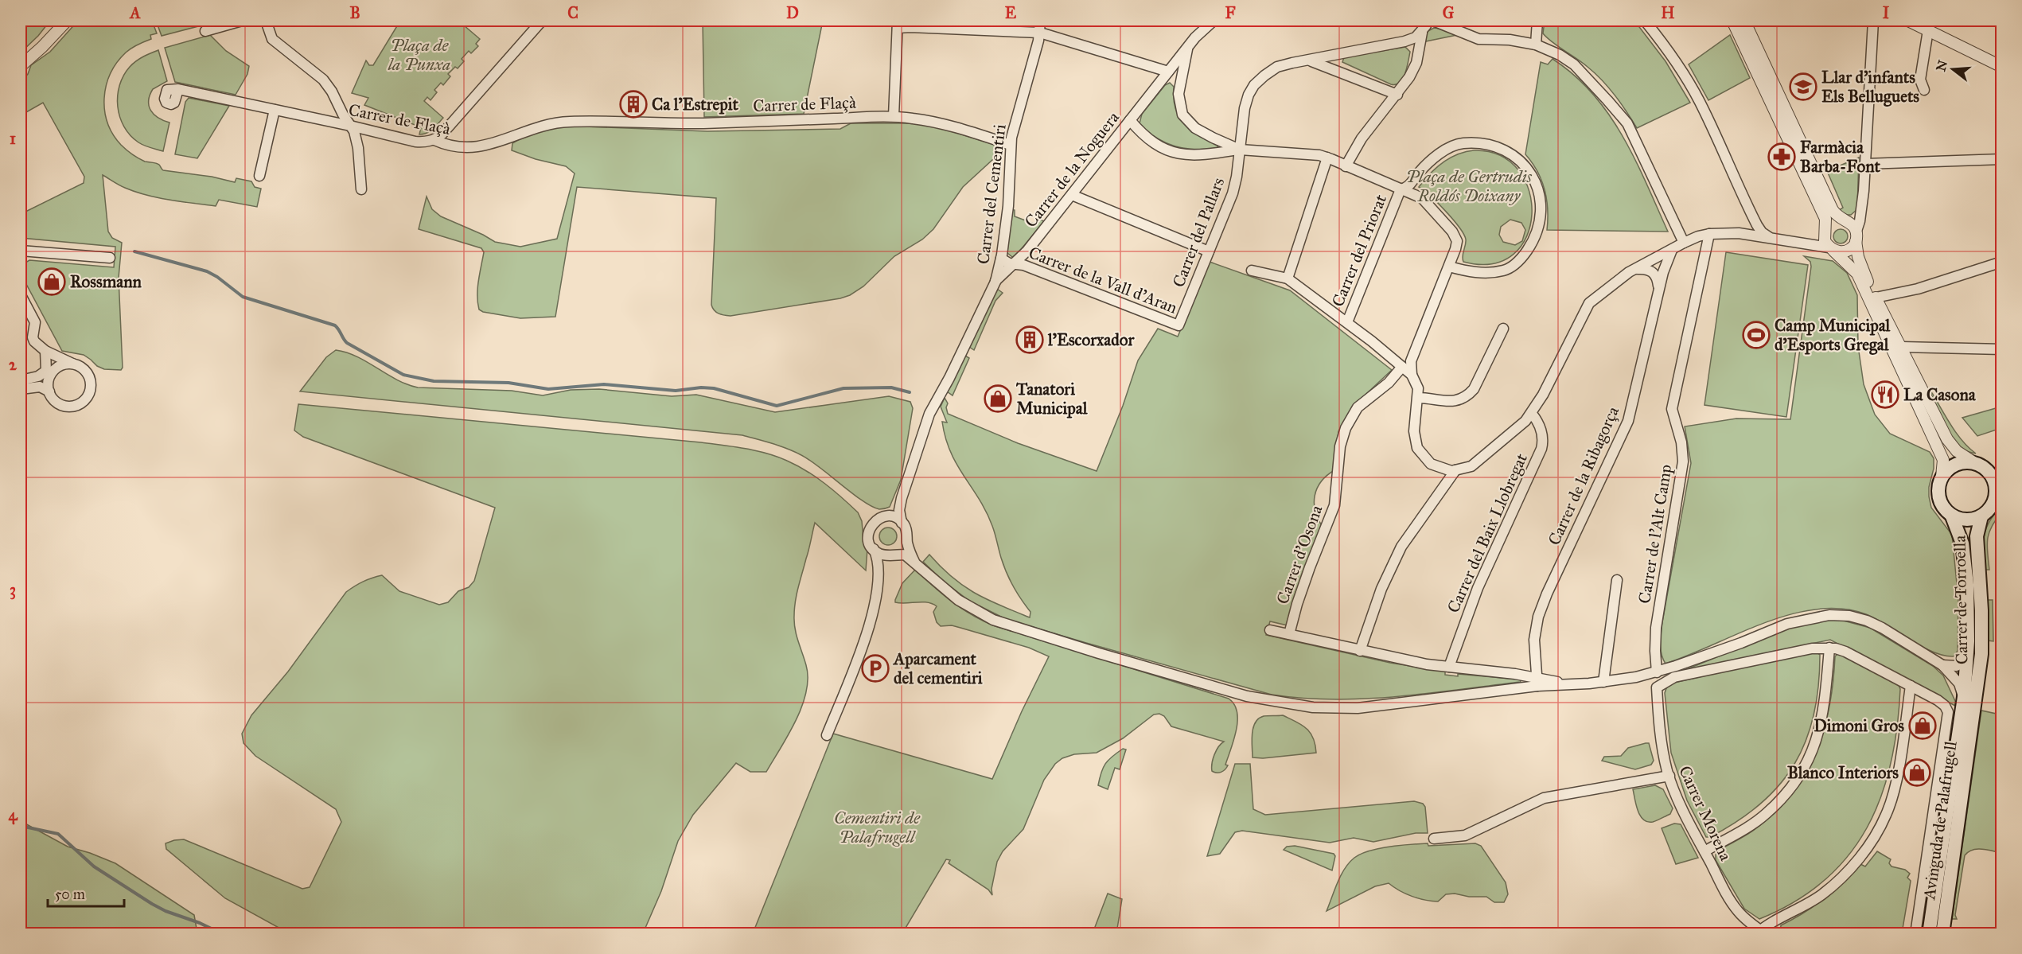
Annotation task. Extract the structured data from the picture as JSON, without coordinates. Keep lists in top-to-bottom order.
{
  "streets": {
    "main road": ["Carrer de Torroella", "Avinguda de Palafrugell"],
    "street": [
      "Carrer de Flaçà",
      "Carrer de la Noguera",
      "Carrer del Cementiri",
      "Carrer del Pallars",
      "Carrer del Priorat",
      "Carrer de la Vall d'Aran",
      "Carrer de la Ribagorça",
      "Carrer del Baix Llobregat",
      "Carrer de l'Alt Camp",
      "Carrer d'Osona",
      "Carrer Morena"
    ]
  },
  "crossings": [
    ["Carrer de Flaçà", "Carrer del Cementiri"],
    ["Carrer de la Noguera", "Carrer del Cementiri"],
    ["Carrer de la Noguera", "Carrer de la Vall d'Aran"],
    ["Carrer del Cementiri", "Carrer de la Vall d'Aran"],
    ["Carrer del Pallars", "Carrer de la Vall d'Aran"],
    ["Carrer de Torroella", "Avinguda de Palafrugell"]
  ],
  "parks": ["Plaça de la Punxa", "Plaça de Gertrudis Roldós Doixany", "Cementiri de Palafrugell"],
  "places": {
    "school or university": ["Llar d'infants Els Belluguets"],
    "building": ["Ca l'Estrepit", "l'Escorxador"],
    "pharmacy": ["Farmàcia Barba-Font"],
    "shop": [
      "Rossmann",
      "Tanatori Municipal",
      "Dimoni Gros",
      "Blanco Interiors"
    ],
    "sports": ["Camp Municipal d'Esports Gregal"],
    "restaurant": ["La Casona"],
    "parking": ["Aparcament del cementiri"]
  },
  "scale_bar": "50 m",
  "north": "left",
  "grid": {
    "columns": [
      "A",
      "B",
      "C",
      "D",
      "E",
      "F",
      "G",
      "H",
      "I"
    ],
    "rows": [
      "1",
      "2",
      "3",
      "4"
    ]
  }
}
